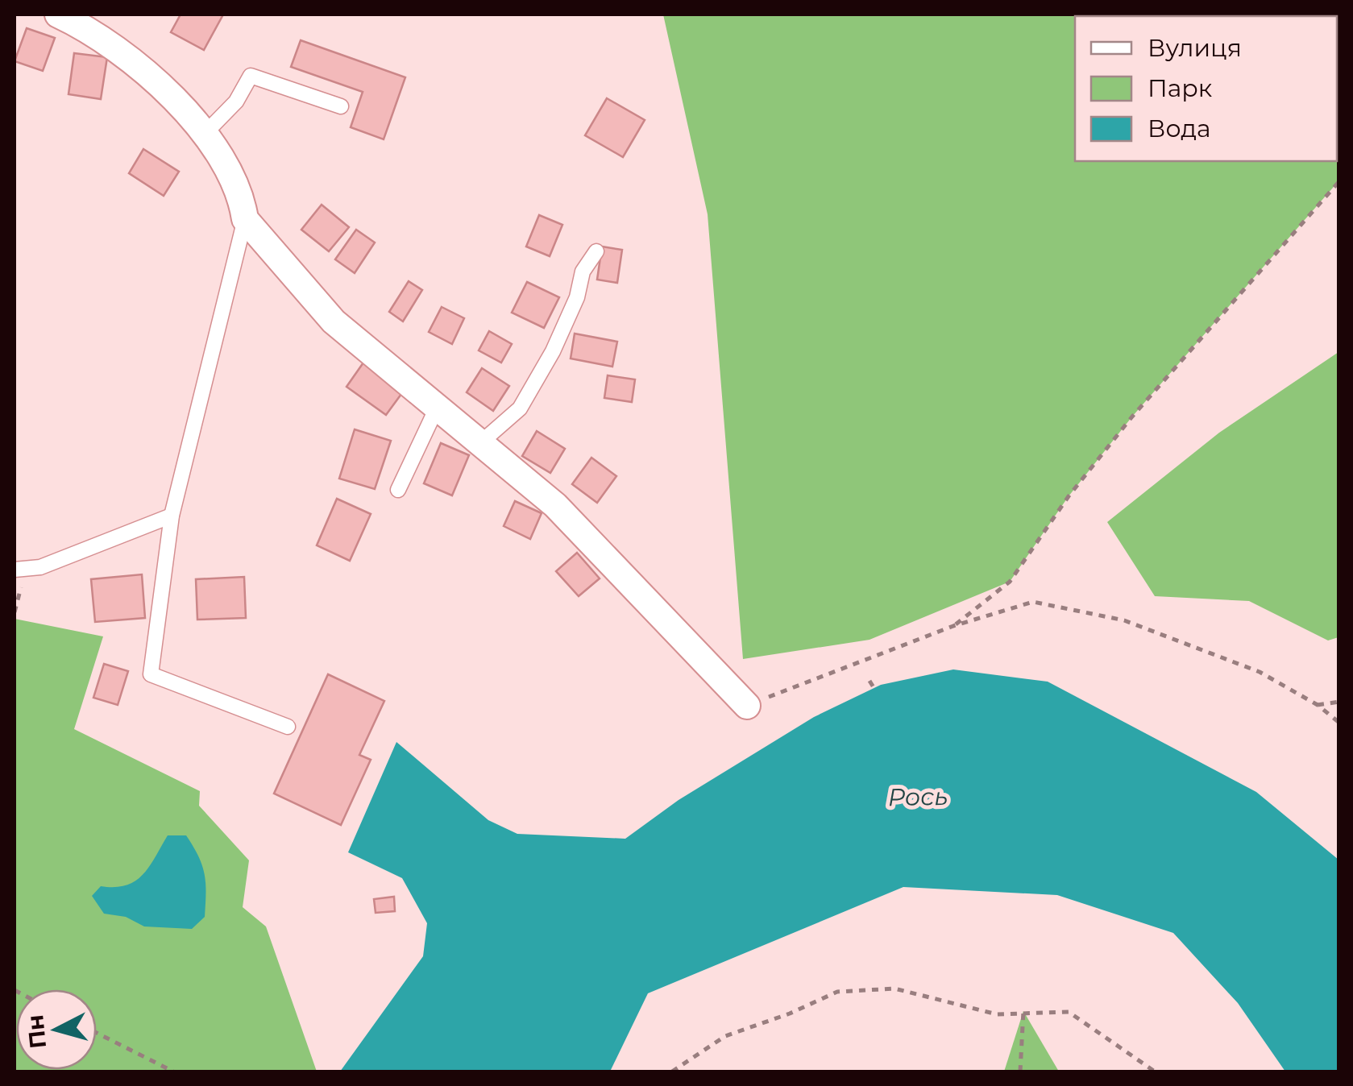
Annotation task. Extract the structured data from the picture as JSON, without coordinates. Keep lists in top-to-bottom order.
{
  "water": ["Рось"],
  "legend": ["Вулиця", "Парк", "Вода"],
  "north": "left"
}
